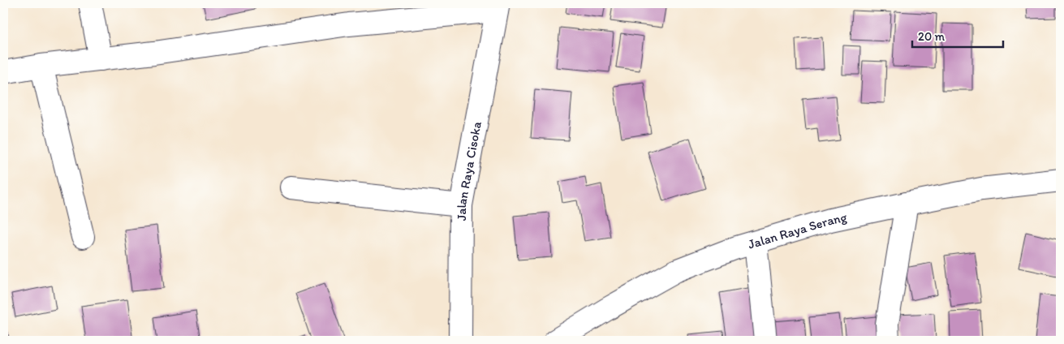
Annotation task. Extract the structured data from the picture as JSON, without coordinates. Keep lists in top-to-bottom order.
{
  "streets": {
    "main road": ["Jalan Raya Cisoka", "Jalan Raya Serang"]
  },
  "scale_bar": "20 m"
}
